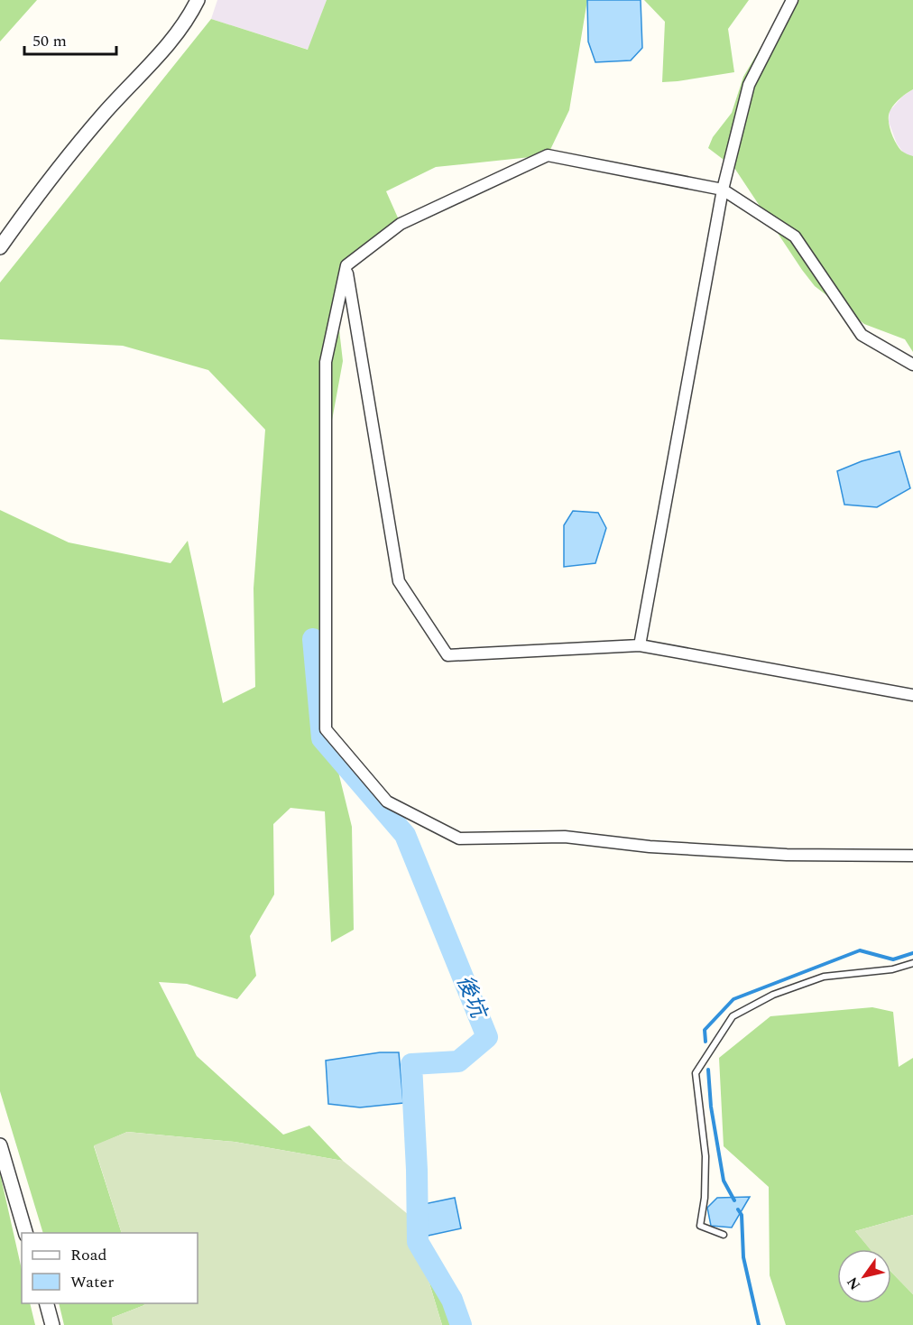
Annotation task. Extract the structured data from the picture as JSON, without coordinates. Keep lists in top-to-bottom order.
{
  "water": ["後坑"],
  "legend": ["Road", "Water"],
  "scale_bar": "50 m",
  "north": "bottom left"
}
